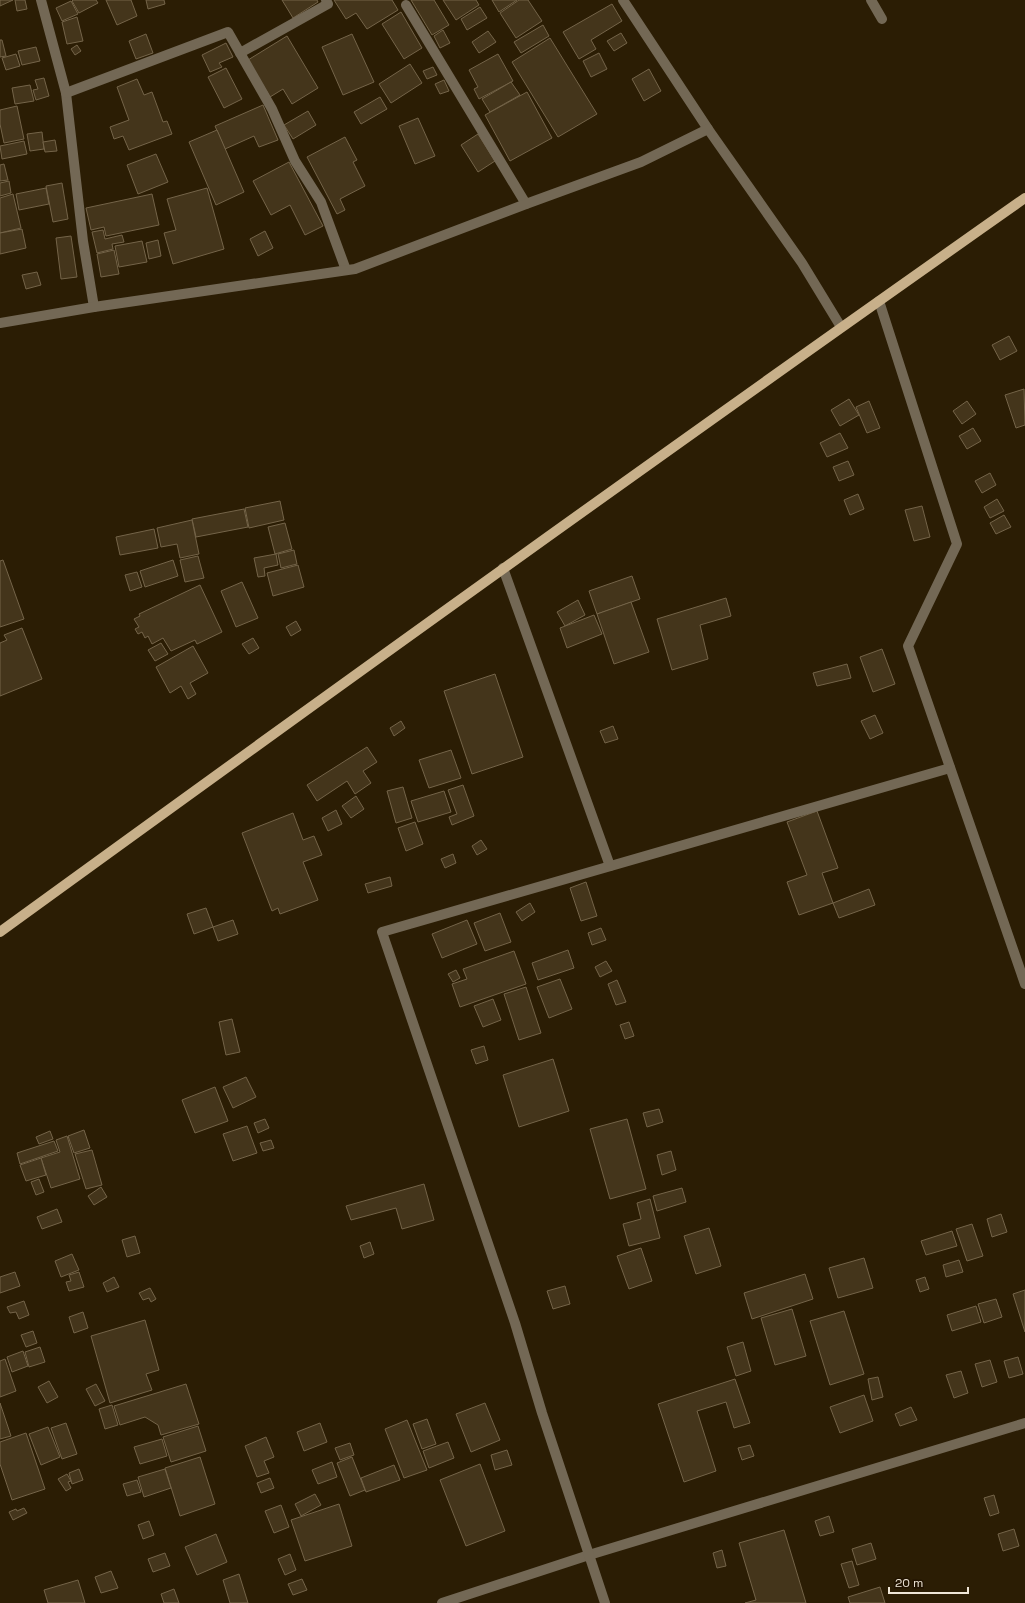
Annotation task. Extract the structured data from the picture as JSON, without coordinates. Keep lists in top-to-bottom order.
{
  "scale_bar": "20 m"
}
